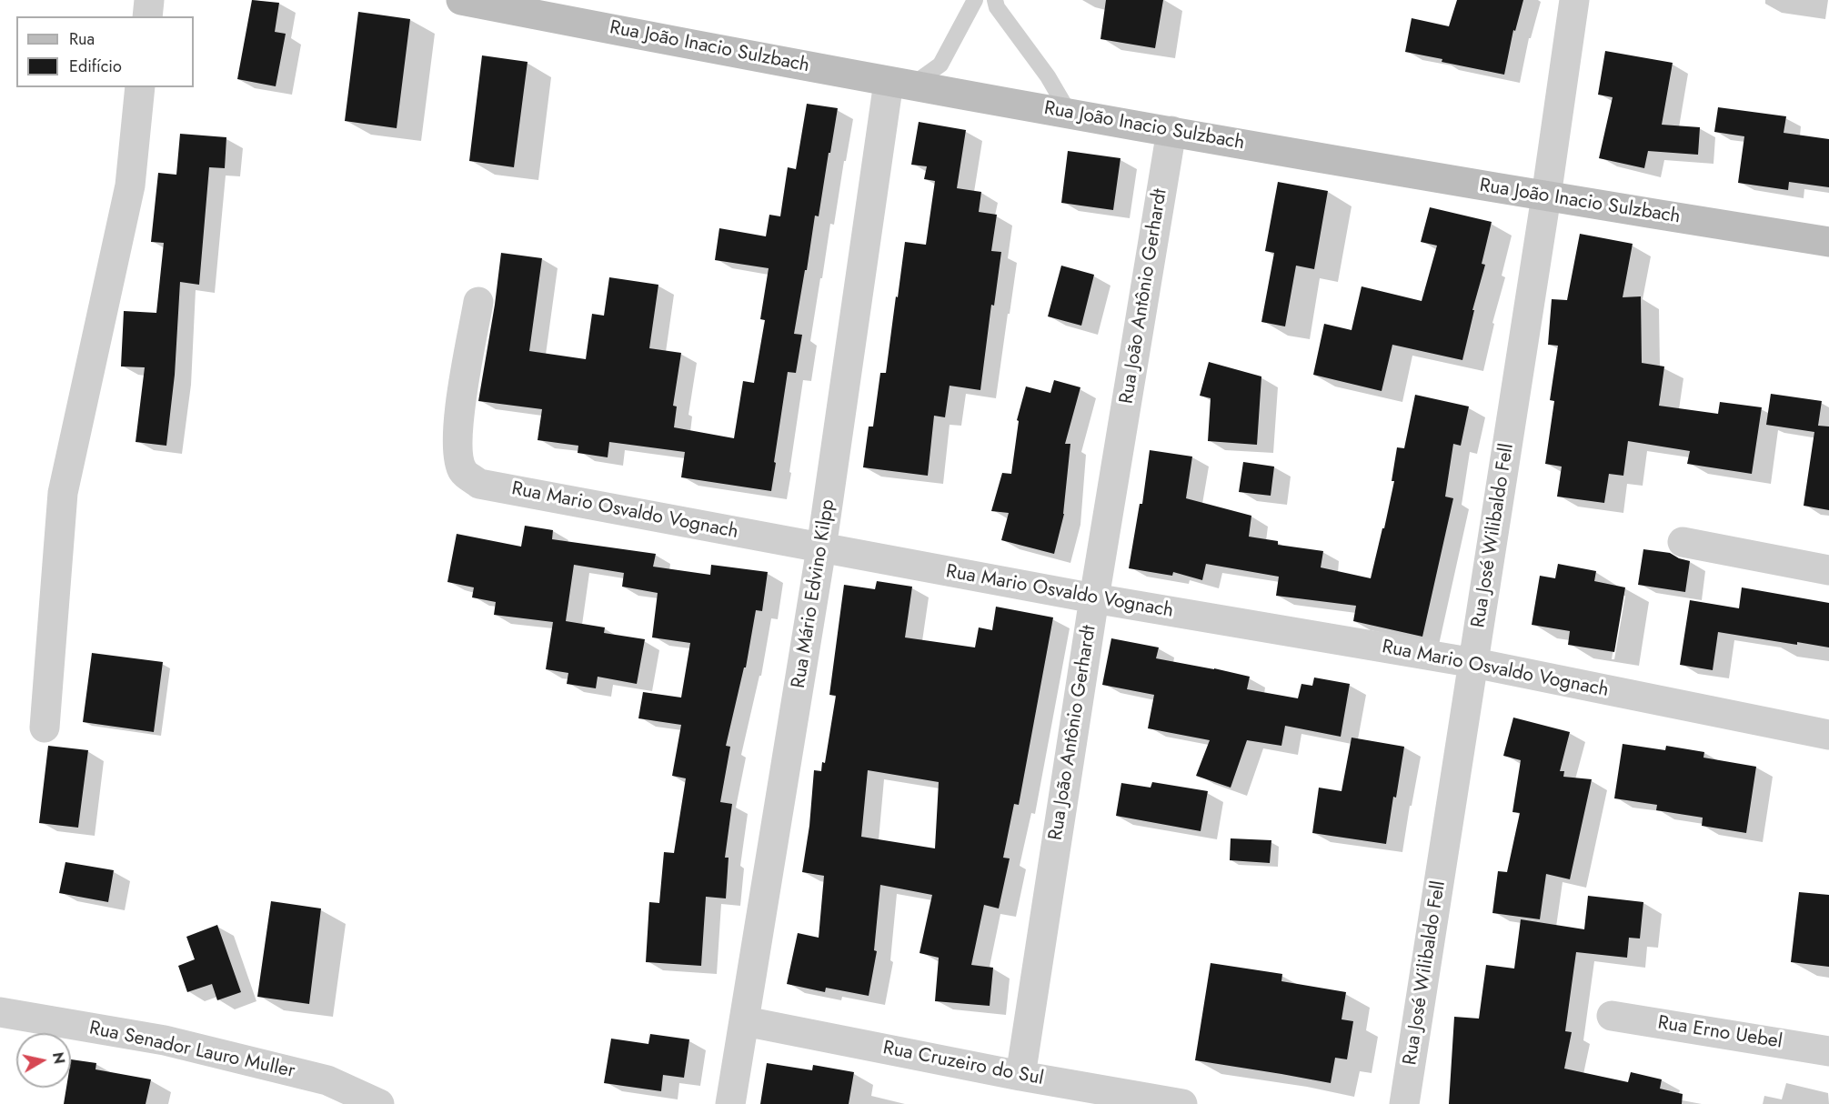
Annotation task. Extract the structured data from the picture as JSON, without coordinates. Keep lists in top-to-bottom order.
{
  "streets": {
    "street": [
      "Rua João Inacio Sulzbach",
      "Rua João Antônio Gerhardt",
      "Rua Mario Osvaldo Vognach",
      "Rua José Wilibaldo Fell",
      "Rua Mário Edvino Kilpp",
      "Rua Erno Uebel",
      "Rua Senador Lauro Muller",
      "Rua Cruzeiro do Sul"
    ]
  },
  "crossings": [
    ["Rua João Inacio Sulzbach", "Rua João Antônio Gerhardt"],
    ["Rua João Inacio Sulzbach", "Rua José Wilibaldo Fell"],
    ["Rua João Inacio Sulzbach", "Rua Mário Edvino Kilpp"],
    ["Rua João Antônio Gerhardt", "Rua Mario Osvaldo Vognach"],
    ["Rua João Antônio Gerhardt", "Rua Cruzeiro do Sul"],
    ["Rua Mario Osvaldo Vognach", "Rua José Wilibaldo Fell"],
    ["Rua Mario Osvaldo Vognach", "Rua Mário Edvino Kilpp"],
    ["Rua Mário Edvino Kilpp", "Rua Cruzeiro do Sul"]
  ],
  "legend": ["Rua", "Edifício"],
  "north": "right"
}
